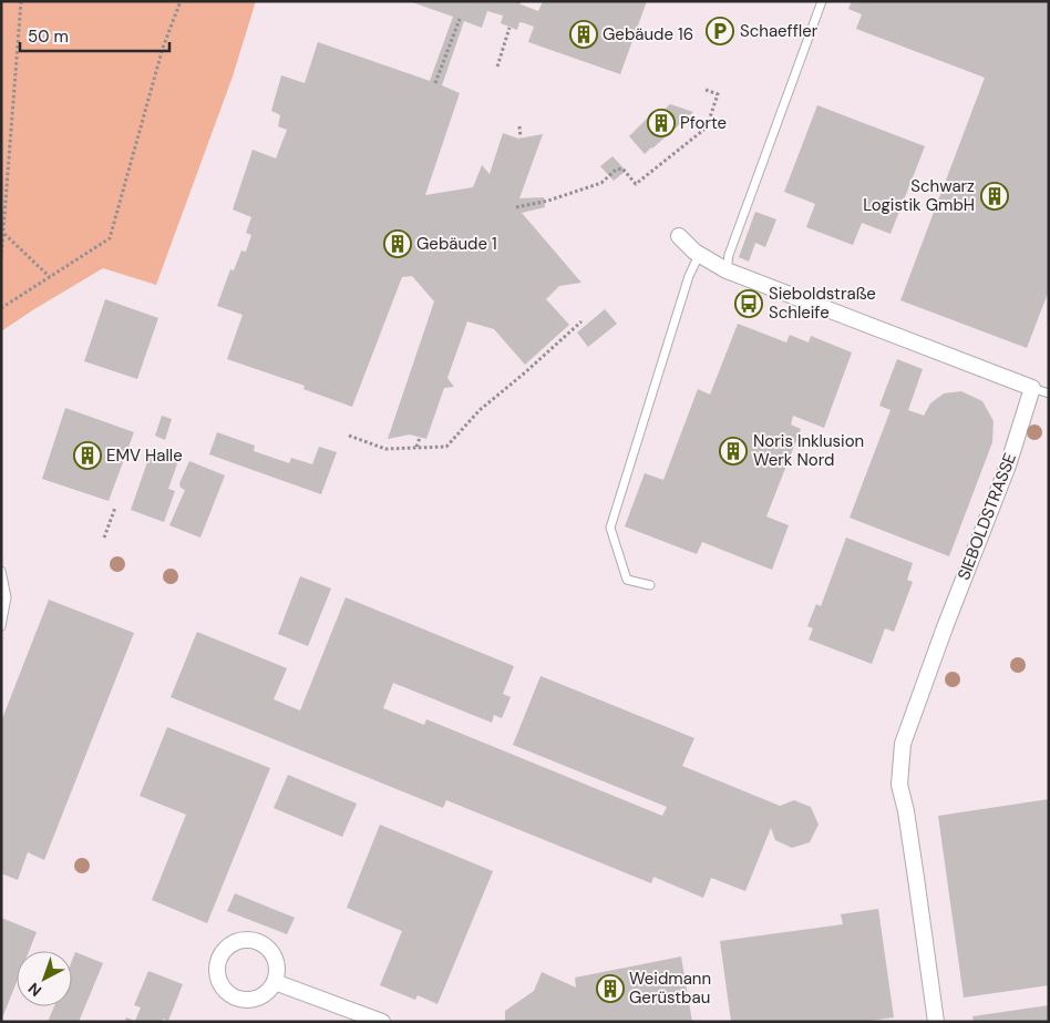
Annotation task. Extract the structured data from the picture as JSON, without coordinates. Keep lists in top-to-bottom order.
{
  "streets": {
    "street": ["SIEBOLDSTRASSE"]
  },
  "places": {
    "parking": ["Schaeffler"],
    "building": [
      "Gebäude 16",
      "Pforte",
      "Schwarz Logistik GmbH",
      "Gebäude 1",
      "Noris Inklusion Werk Nord",
      "EMV Halle",
      "Weidmann Gerüstbau"
    ],
    "bus stop": ["Sieboldstraße Schleife"]
  },
  "scale_bar": "50 m",
  "north": "bottom left"
}
